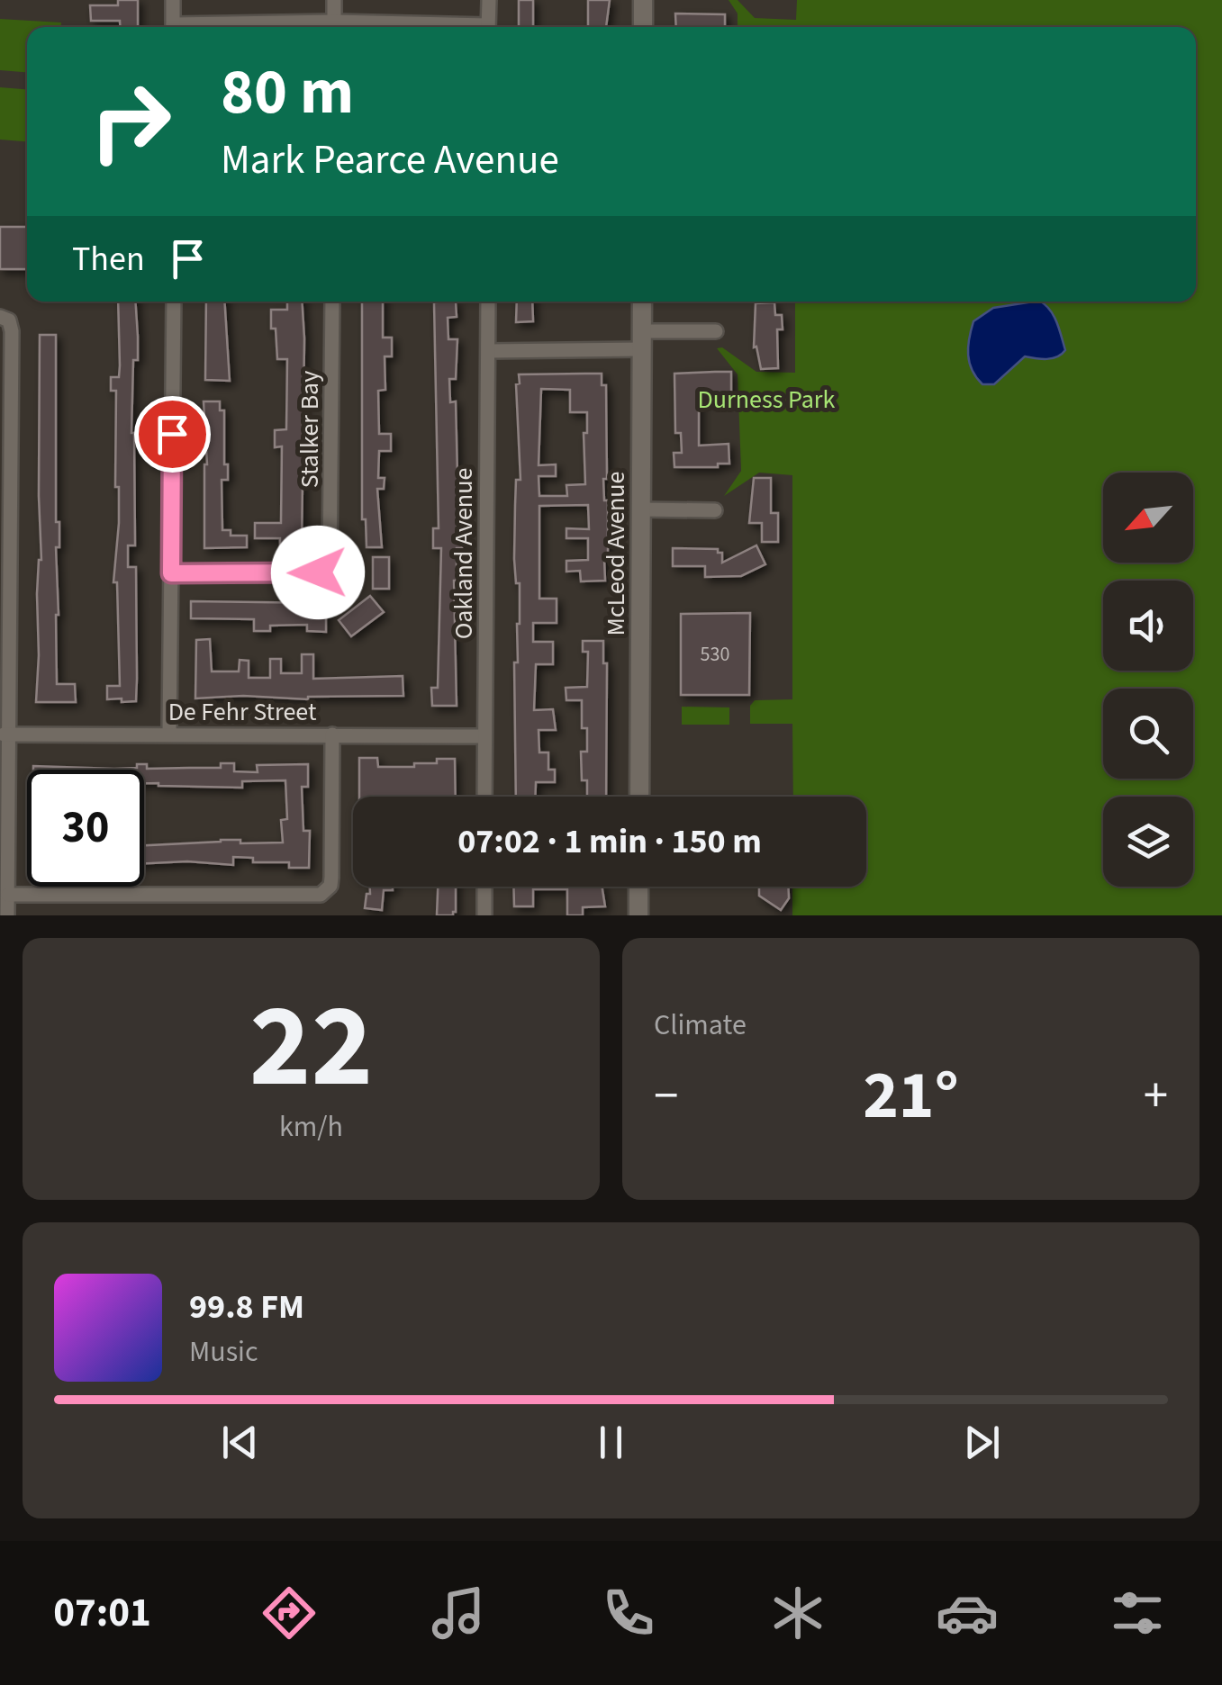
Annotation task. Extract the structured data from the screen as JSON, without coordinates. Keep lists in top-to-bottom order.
{
  "streets": {
    "street": [
      "Stalker Bay",
      "Oakland Avenue",
      "McLeod Avenue",
      "De Fehr Street"
    ]
  },
  "crossings": [
    ["Oakland Avenue", "De Fehr Street"]
  ],
  "parks": ["Durness Park"],
  "house_numbers": ["530"],
  "north": "bottom left",
  "page": {
    "turn": ["80 m", "Mark Pearce Avenue"],
    "then": "Then",
    "limit": "30",
    "trip": "07:02 · 1 min · 150 m",
    "tile": [
      ["22", "km/h"],
      "Climate"
    ],
    "heat": ["−", "21°", "+"],
    "song": ["99.8 FM", "Music"],
    "tabs": "07:01"
  }
}
